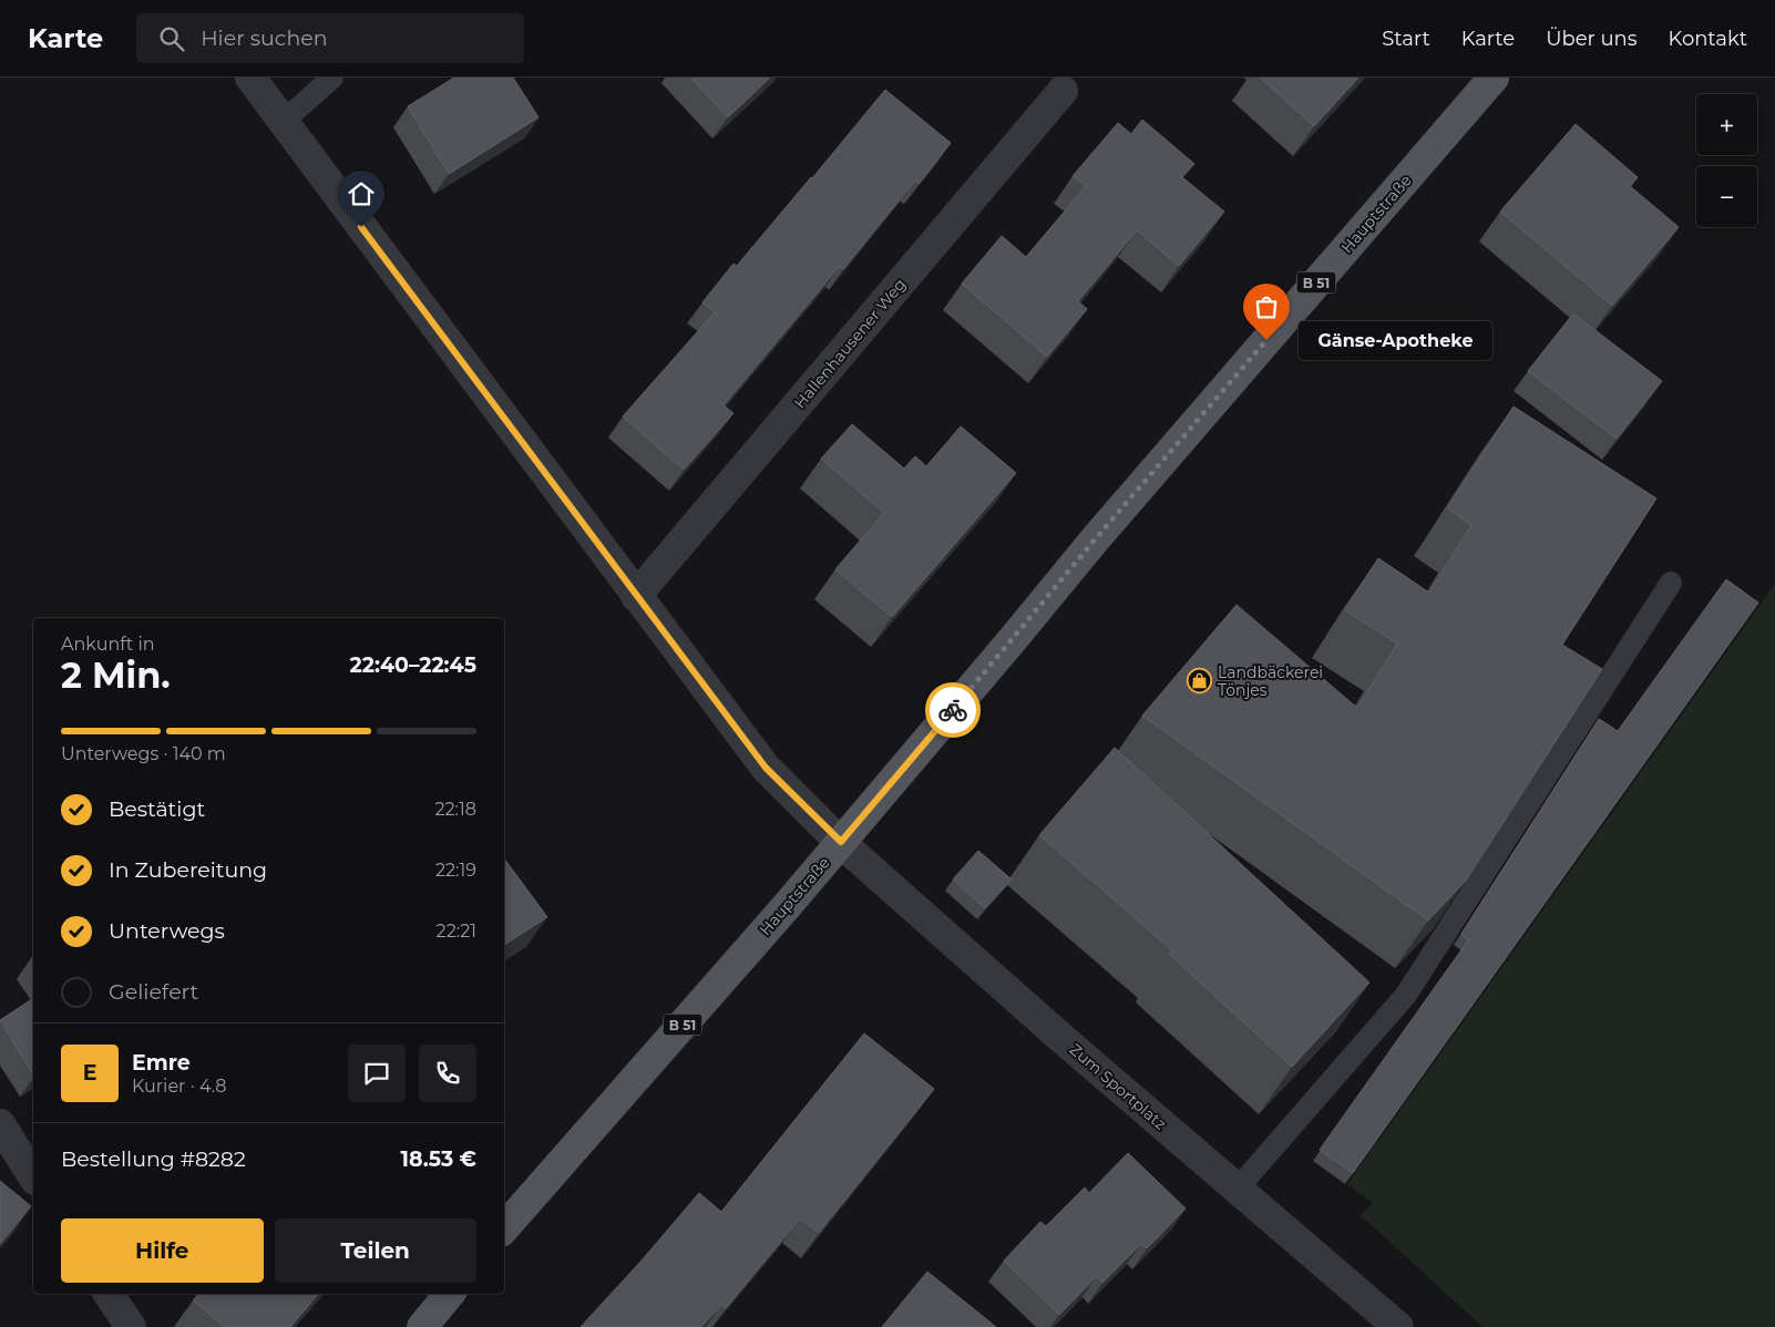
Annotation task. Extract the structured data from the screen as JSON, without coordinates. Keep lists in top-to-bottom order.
{
  "streets": {
    "main road": ["Hauptstraße", "B 51"],
    "street": ["Hallenhausener Weg", "Zum Sportplatz"]
  },
  "crossings": [
    ["Hauptstraße", "Zum Sportplatz"],
    ["Hallenhausener Weg", "Zum Sportplatz"]
  ],
  "places": {
    "other": ["Gänse-Apotheke"],
    "shop": ["Landbäckerei Tönjes"]
  },
  "page": {
    "header": "Karte",
    "search": "Hier suchen",
    "nav": [
      "Start",
      "Karte",
      "Über uns",
      "Kontakt"
    ],
    "map_buttons": ["+", "−"],
    "bubble": "Gänse-Apotheke",
    "heading": ["2 Min.", "Ankunft in", "22:40–22:45"],
    "panel": [
      "Emre",
      "Kurier · 4.8",
      "Bestellung #8282",
      "18.53 €"
    ],
    "bar": "Unterwegs · 140 m",
    "list": [
      ["Bestätigt", "22:18"],
      ["In Zubereitung", "22:19"],
      ["Unterwegs", "22:21"],
      "Geliefert"
    ],
    "round": "E",
    "buttons": ["Hilfe", "Teilen"]
  }
}
